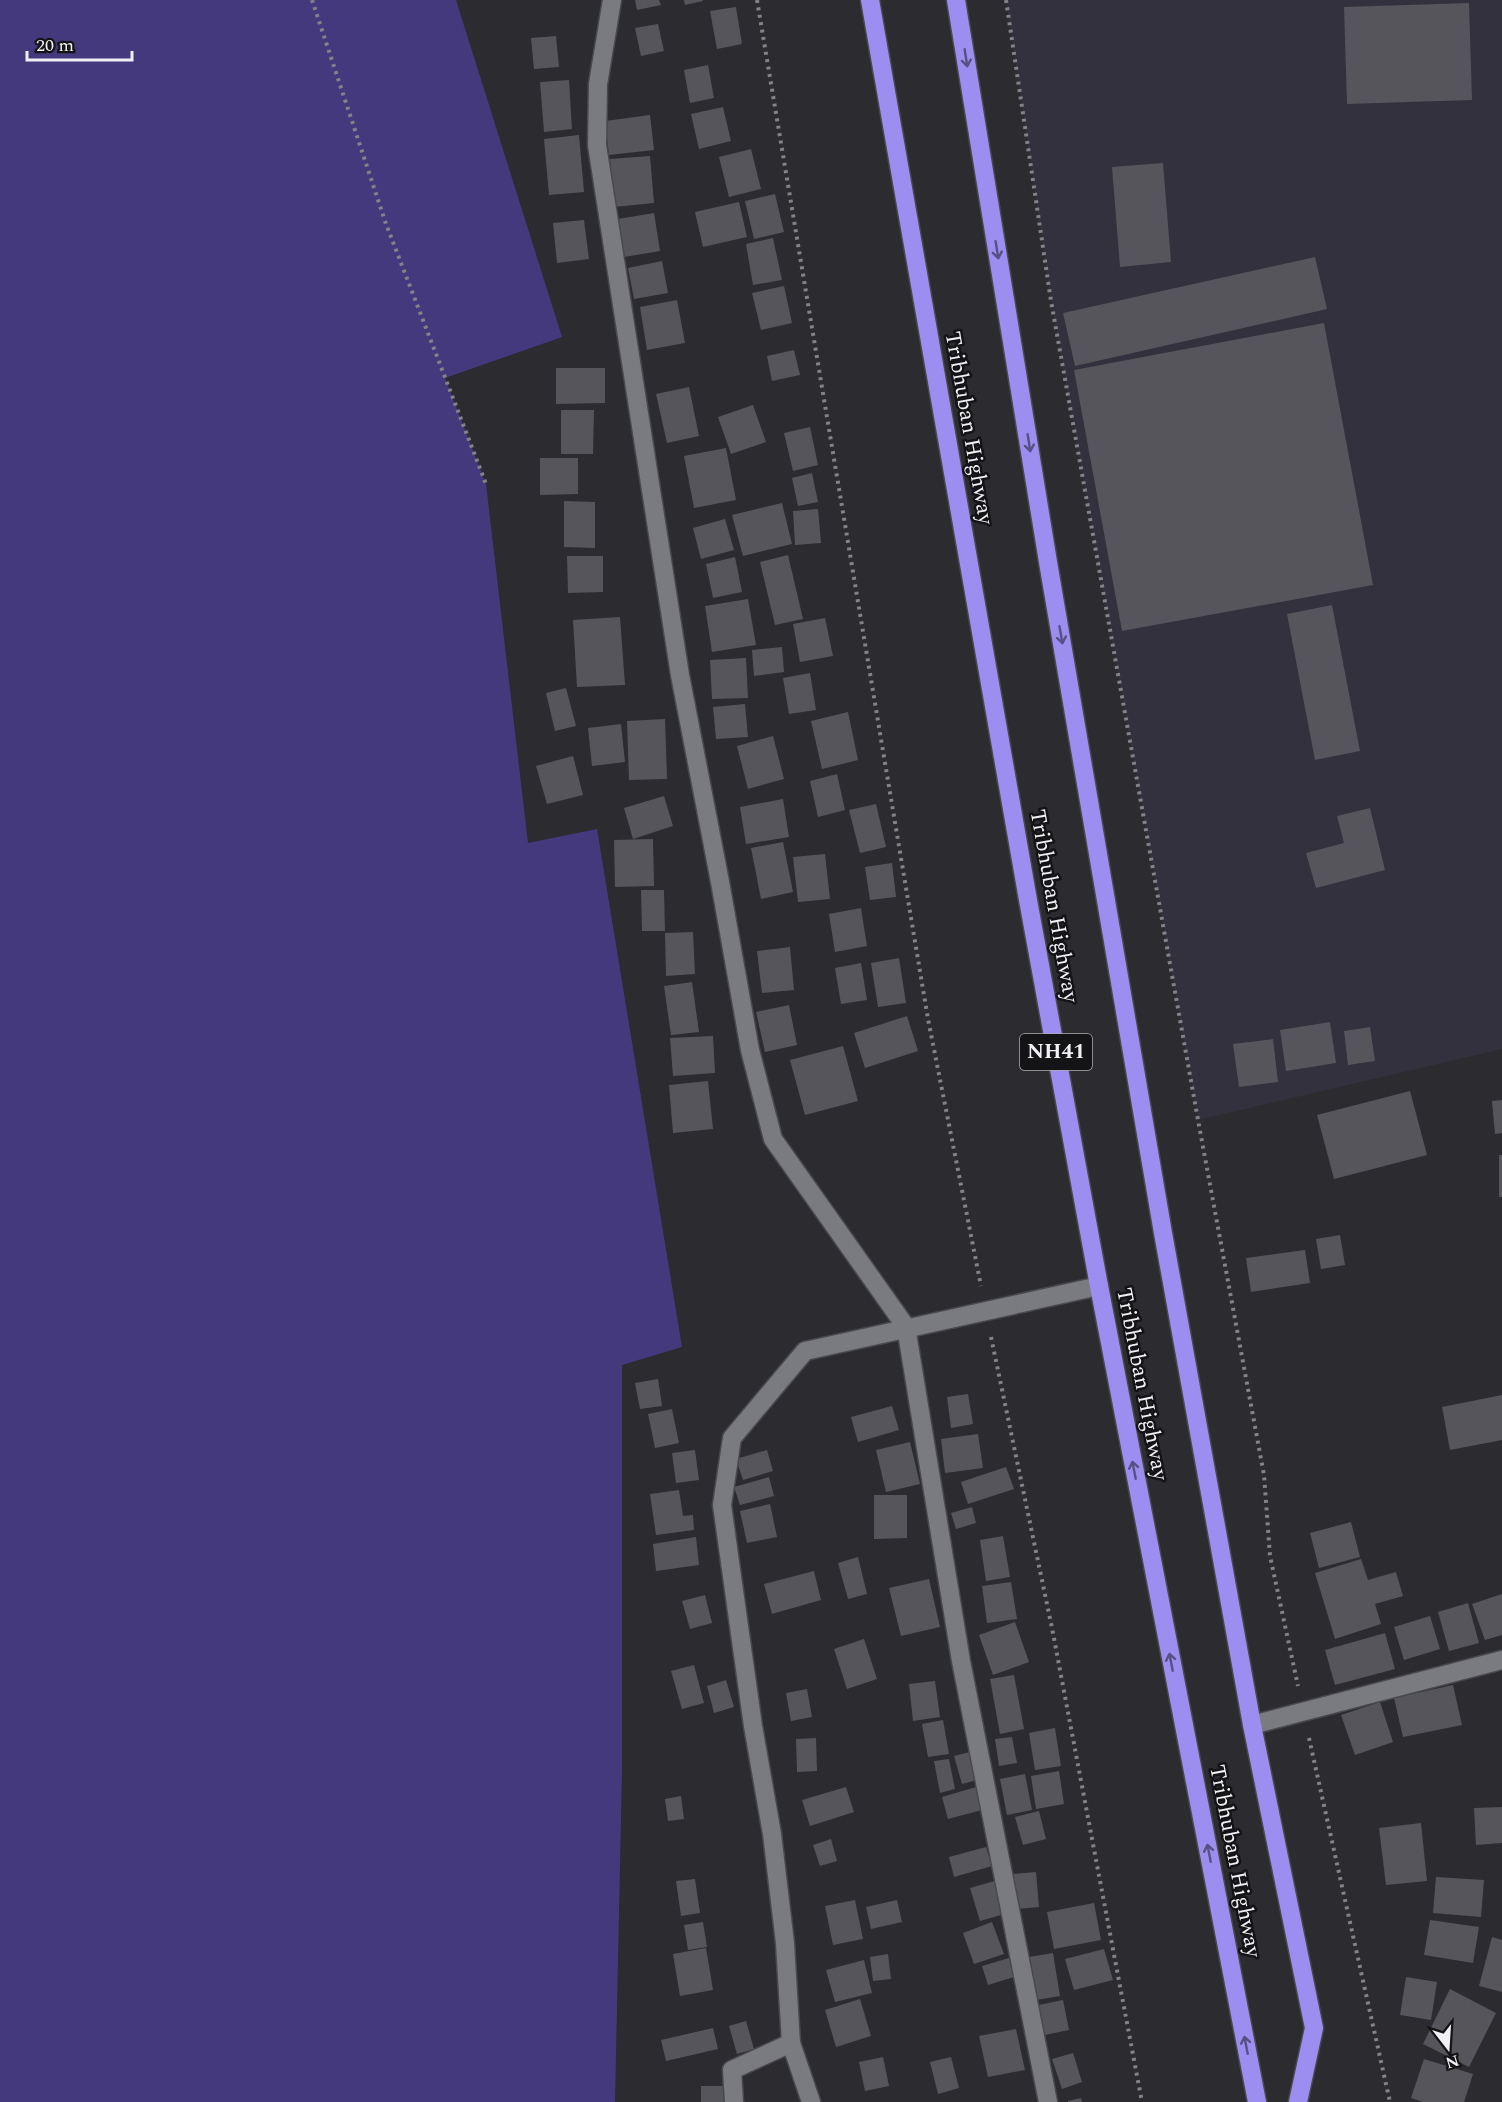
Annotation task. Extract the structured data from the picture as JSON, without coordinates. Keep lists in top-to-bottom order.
{
  "streets": {
    "highway": ["Tribhuban Highway", "NH41"]
  },
  "scale_bar": "20 m",
  "north": "bottom"
}
